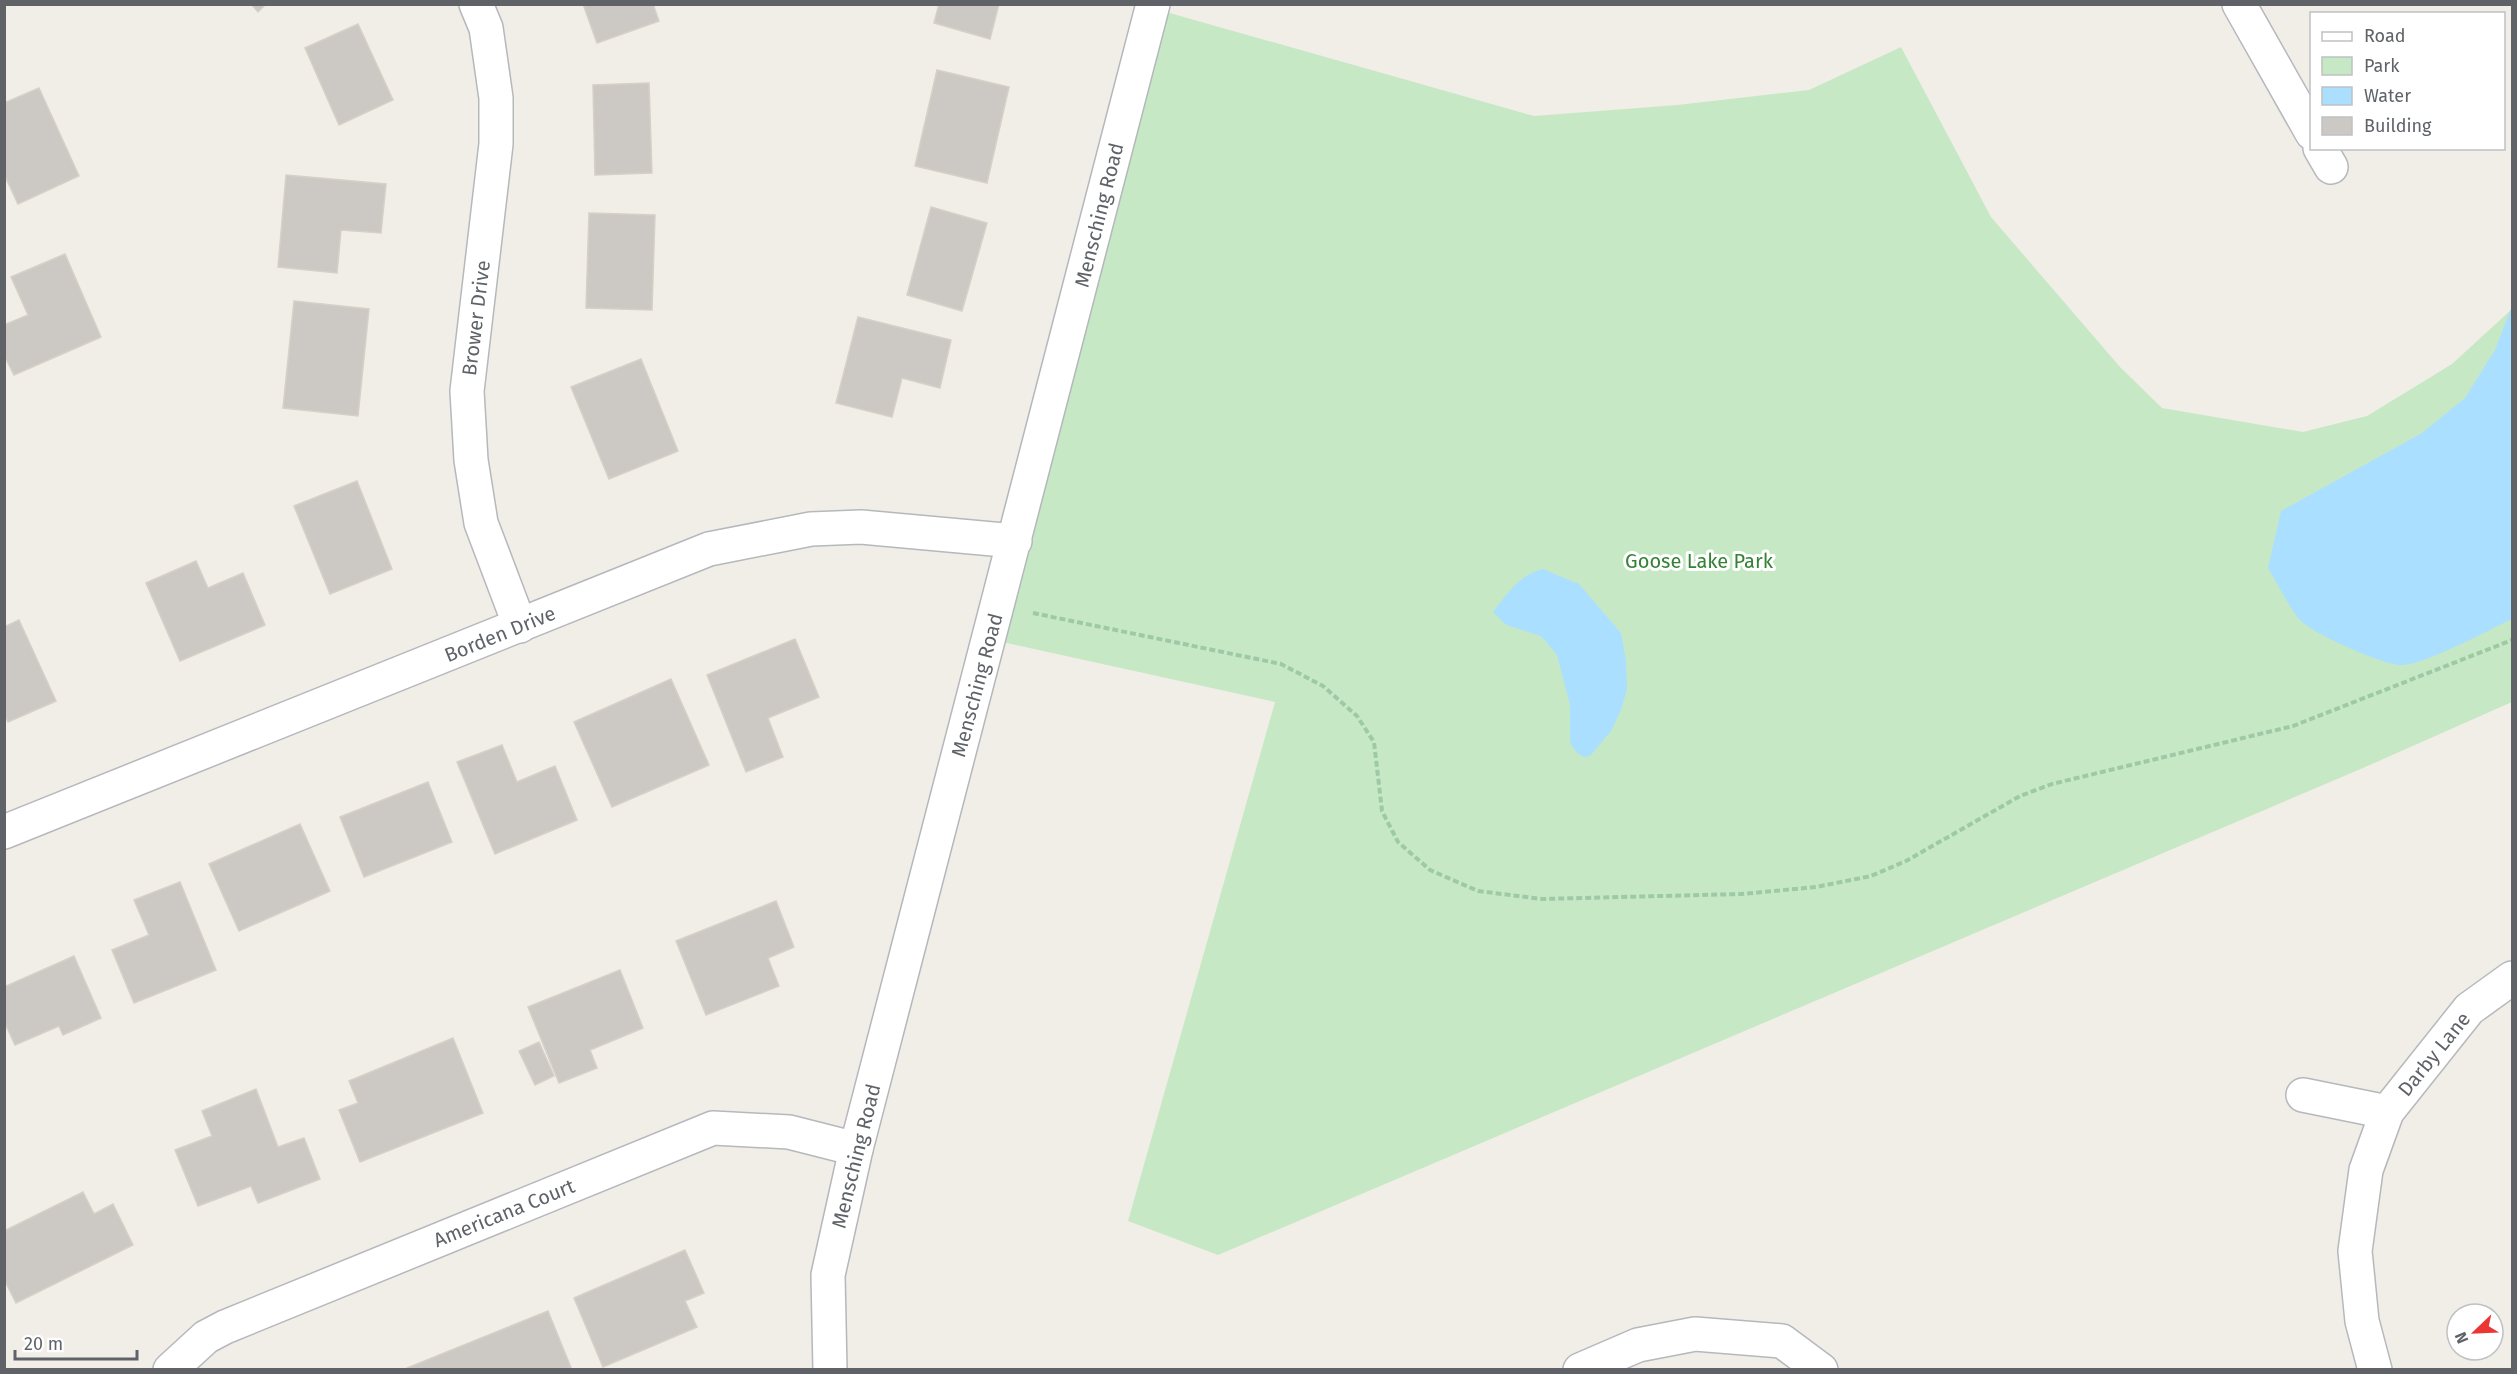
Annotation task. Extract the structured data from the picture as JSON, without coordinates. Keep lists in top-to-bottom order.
{
  "streets": {
    "street": [
      "Mensching Road",
      "Brower Drive",
      "Borden Drive",
      "Darby Lane",
      "Americana Court"
    ]
  },
  "crossings": [
    ["Mensching Road", "Borden Drive"],
    ["Mensching Road", "Americana Court"],
    ["Brower Drive", "Borden Drive"]
  ],
  "parks": ["Goose Lake Park"],
  "legend": [
    "Road",
    "Park",
    "Water",
    "Building"
  ],
  "scale_bar": "20 m",
  "north": "bottom left"
}
